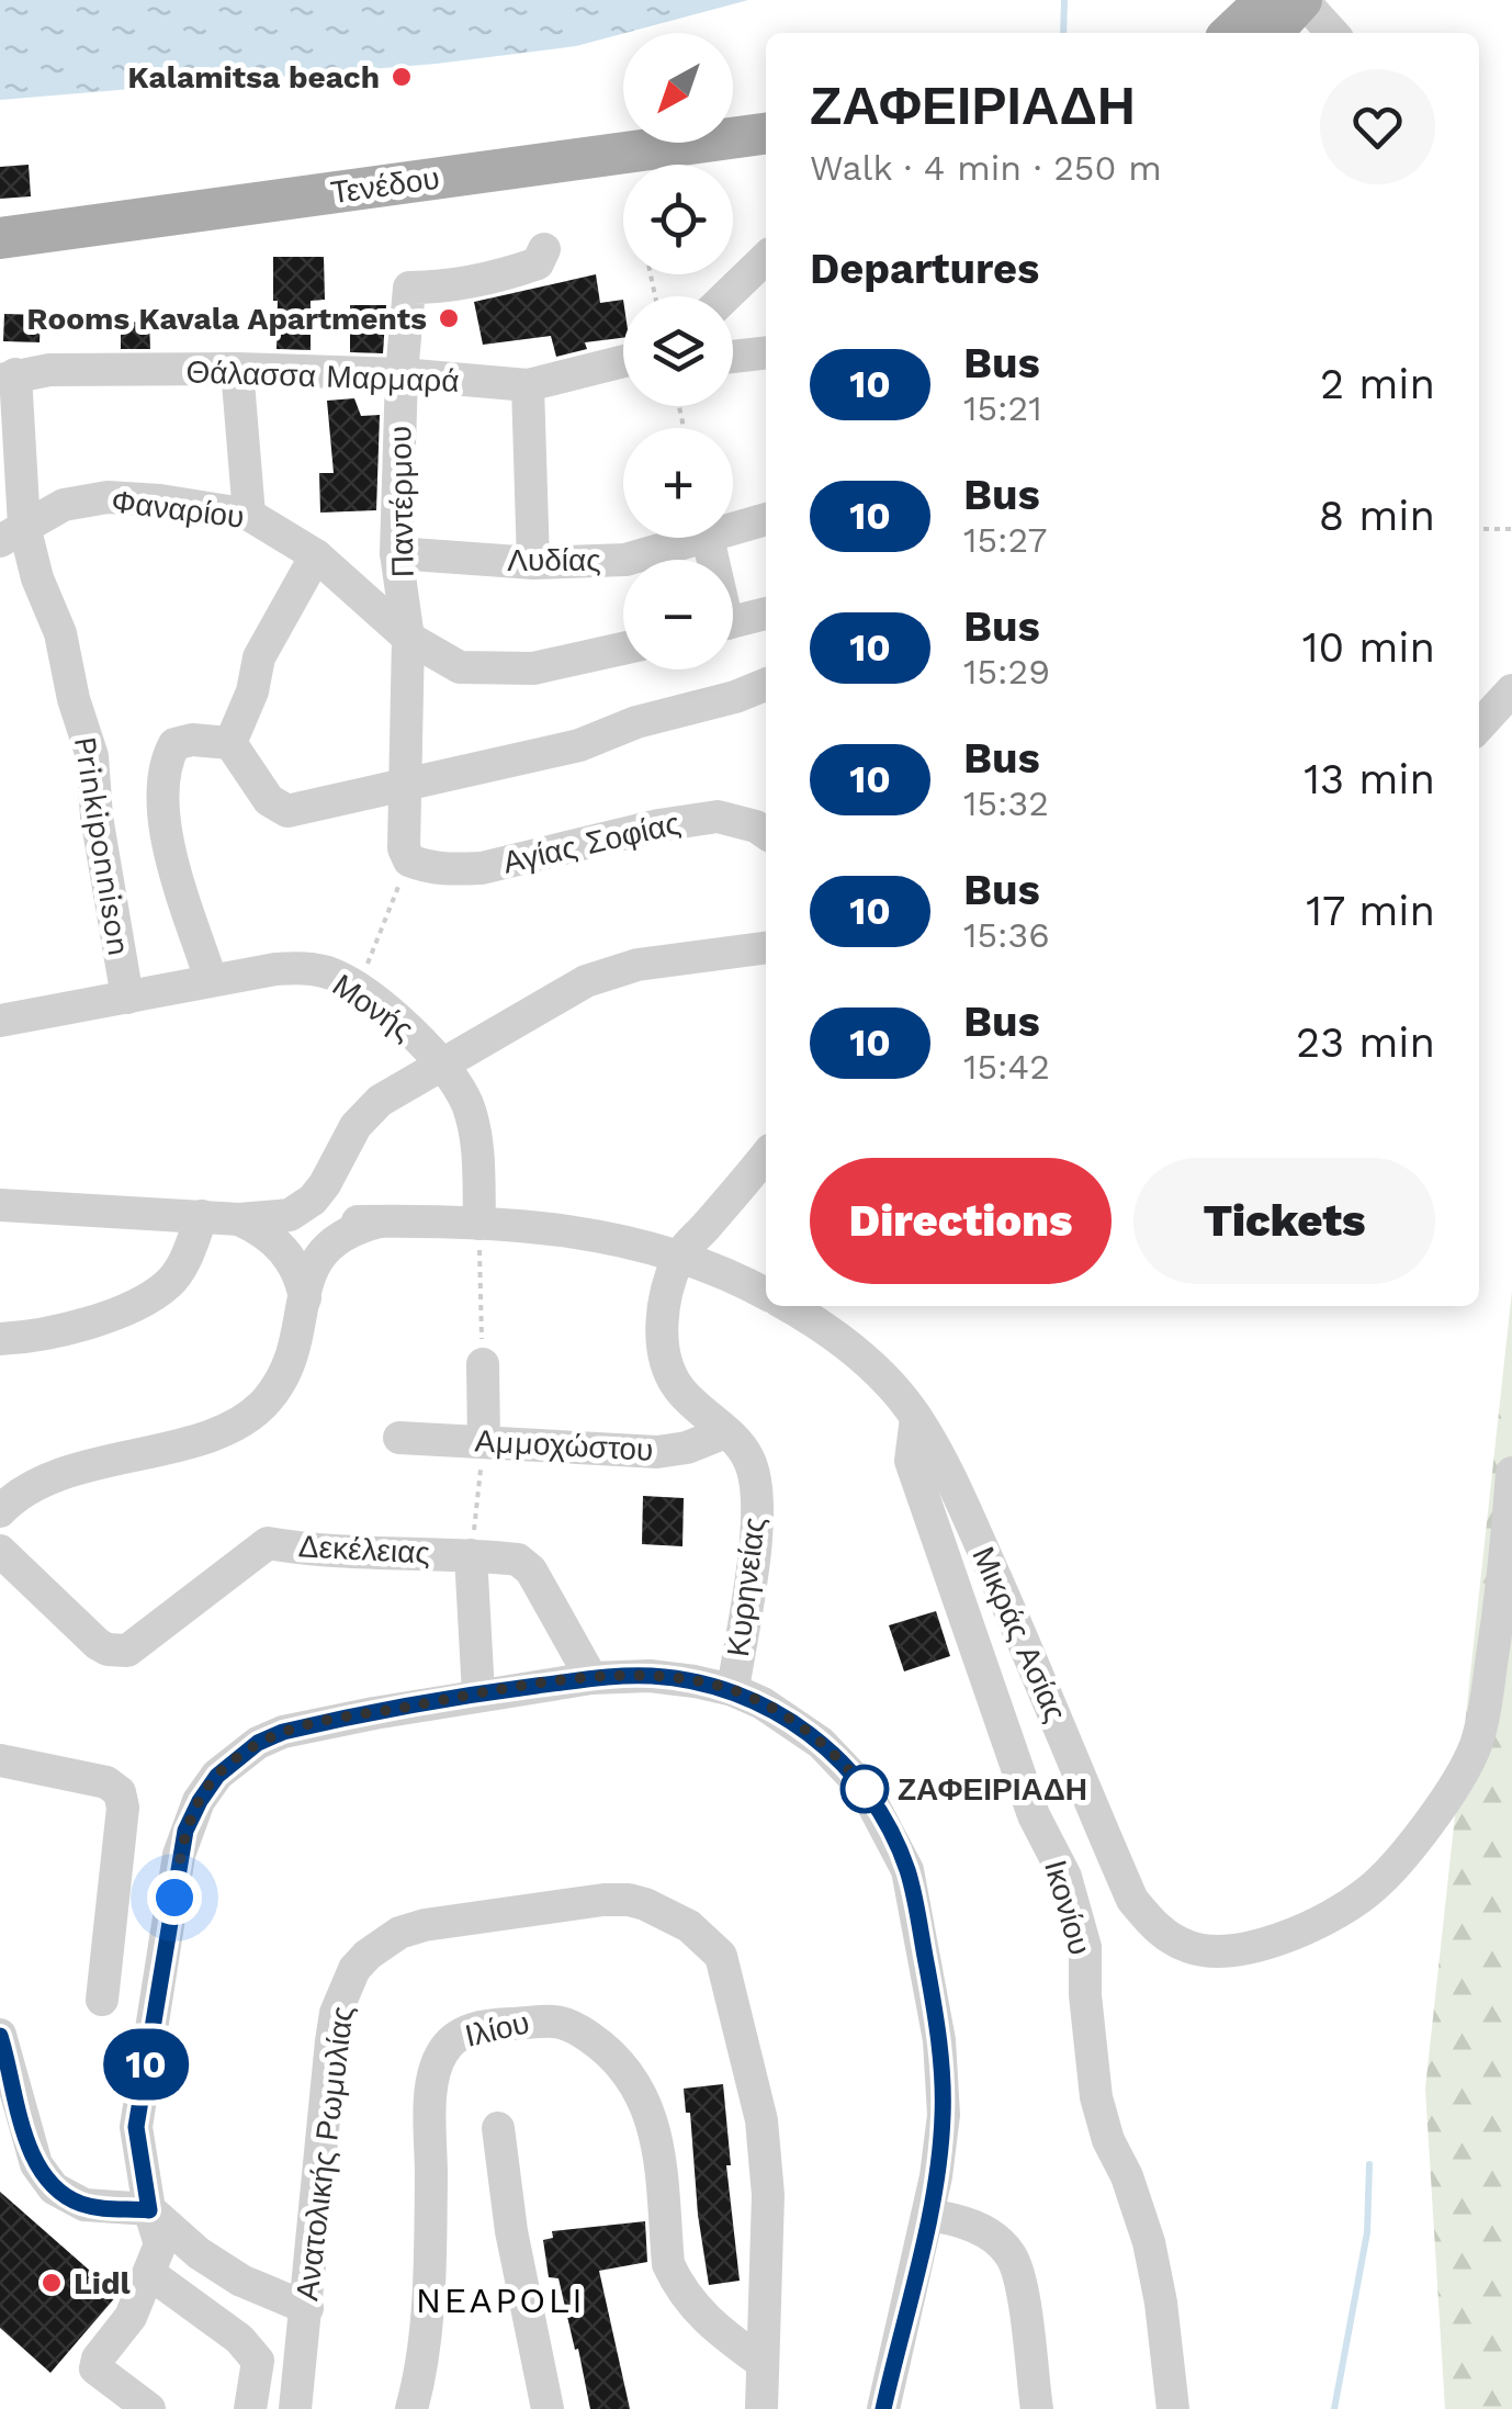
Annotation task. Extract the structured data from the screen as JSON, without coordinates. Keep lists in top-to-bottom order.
{
  "streets": {
    "main road": ["Τενέδου"],
    "street": [
      "Θάλασσα Μαρμαρά",
      "Παντέρμου",
      "Φαναρίου",
      "Λυδίας",
      "Αγίας Σοφίας",
      "Prinkiponnison",
      "Μονής",
      "Αμμοχώστου",
      "Δεκέλειας",
      "Κυρηνείας",
      "Μικράς Ασίας",
      "Ικονίου",
      "Ιλίου",
      "Ανατολικής Ρωμυλίας"
    ]
  },
  "crossings": [
    ["Θάλασσα Μαρμαρά", "Παντέρμου"],
    ["Θάλασσα Μαρμαρά", "Prinkiponnison"],
    ["Παντέρμου", "Φαναρίου"],
    ["Παντέρμου", "Λυδίας"],
    ["Παντέρμου", "Αγίας Σοφίας"],
    ["Φαναρίου", "Prinkiponnison"],
    ["Prinkiponnison", "Μονής"],
    ["Αμμοχώστου", "Κυρηνείας"],
    ["Μικράς Ασίας", "Ικονίου"],
    ["Ιλίου", "Ανατολικής Ρωμυλίας"]
  ],
  "districts": ["NEAPOLI"],
  "places": [
    "Kalamitsa beach",
    "Rooms Kavala Apartments",
    "ΖΑΦΕΙΡΙΑΔΗ",
    "Lidl"
  ],
  "lines": ["bus line 10"],
  "north": "bottom left",
  "page": {
    "on_map": "10",
    "map_buttons": ["+", "−"],
    "heading": [
      ["ΖΑΦΕΙΡΙΑΔΗ", "Walk · 4 min · 250 m"],
      "Departures"
    ],
    "list": [
      {
        "mark": "10",
        "name": "Bus",
        "note": "15:21",
        "value": "2 min"
      },
      {
        "mark": "10",
        "name": "Bus",
        "note": "15:27",
        "value": "8 min"
      },
      {
        "mark": "10",
        "name": "Bus",
        "note": "15:29",
        "value": "10 min"
      },
      {
        "mark": "10",
        "name": "Bus",
        "note": "15:32",
        "value": "13 min"
      },
      {
        "mark": "10",
        "name": "Bus",
        "note": "15:36",
        "value": "17 min"
      },
      {
        "mark": "10",
        "name": "Bus",
        "note": "15:42",
        "value": "23 min"
      }
    ],
    "buttons": ["Directions", "Tickets"]
  }
}
